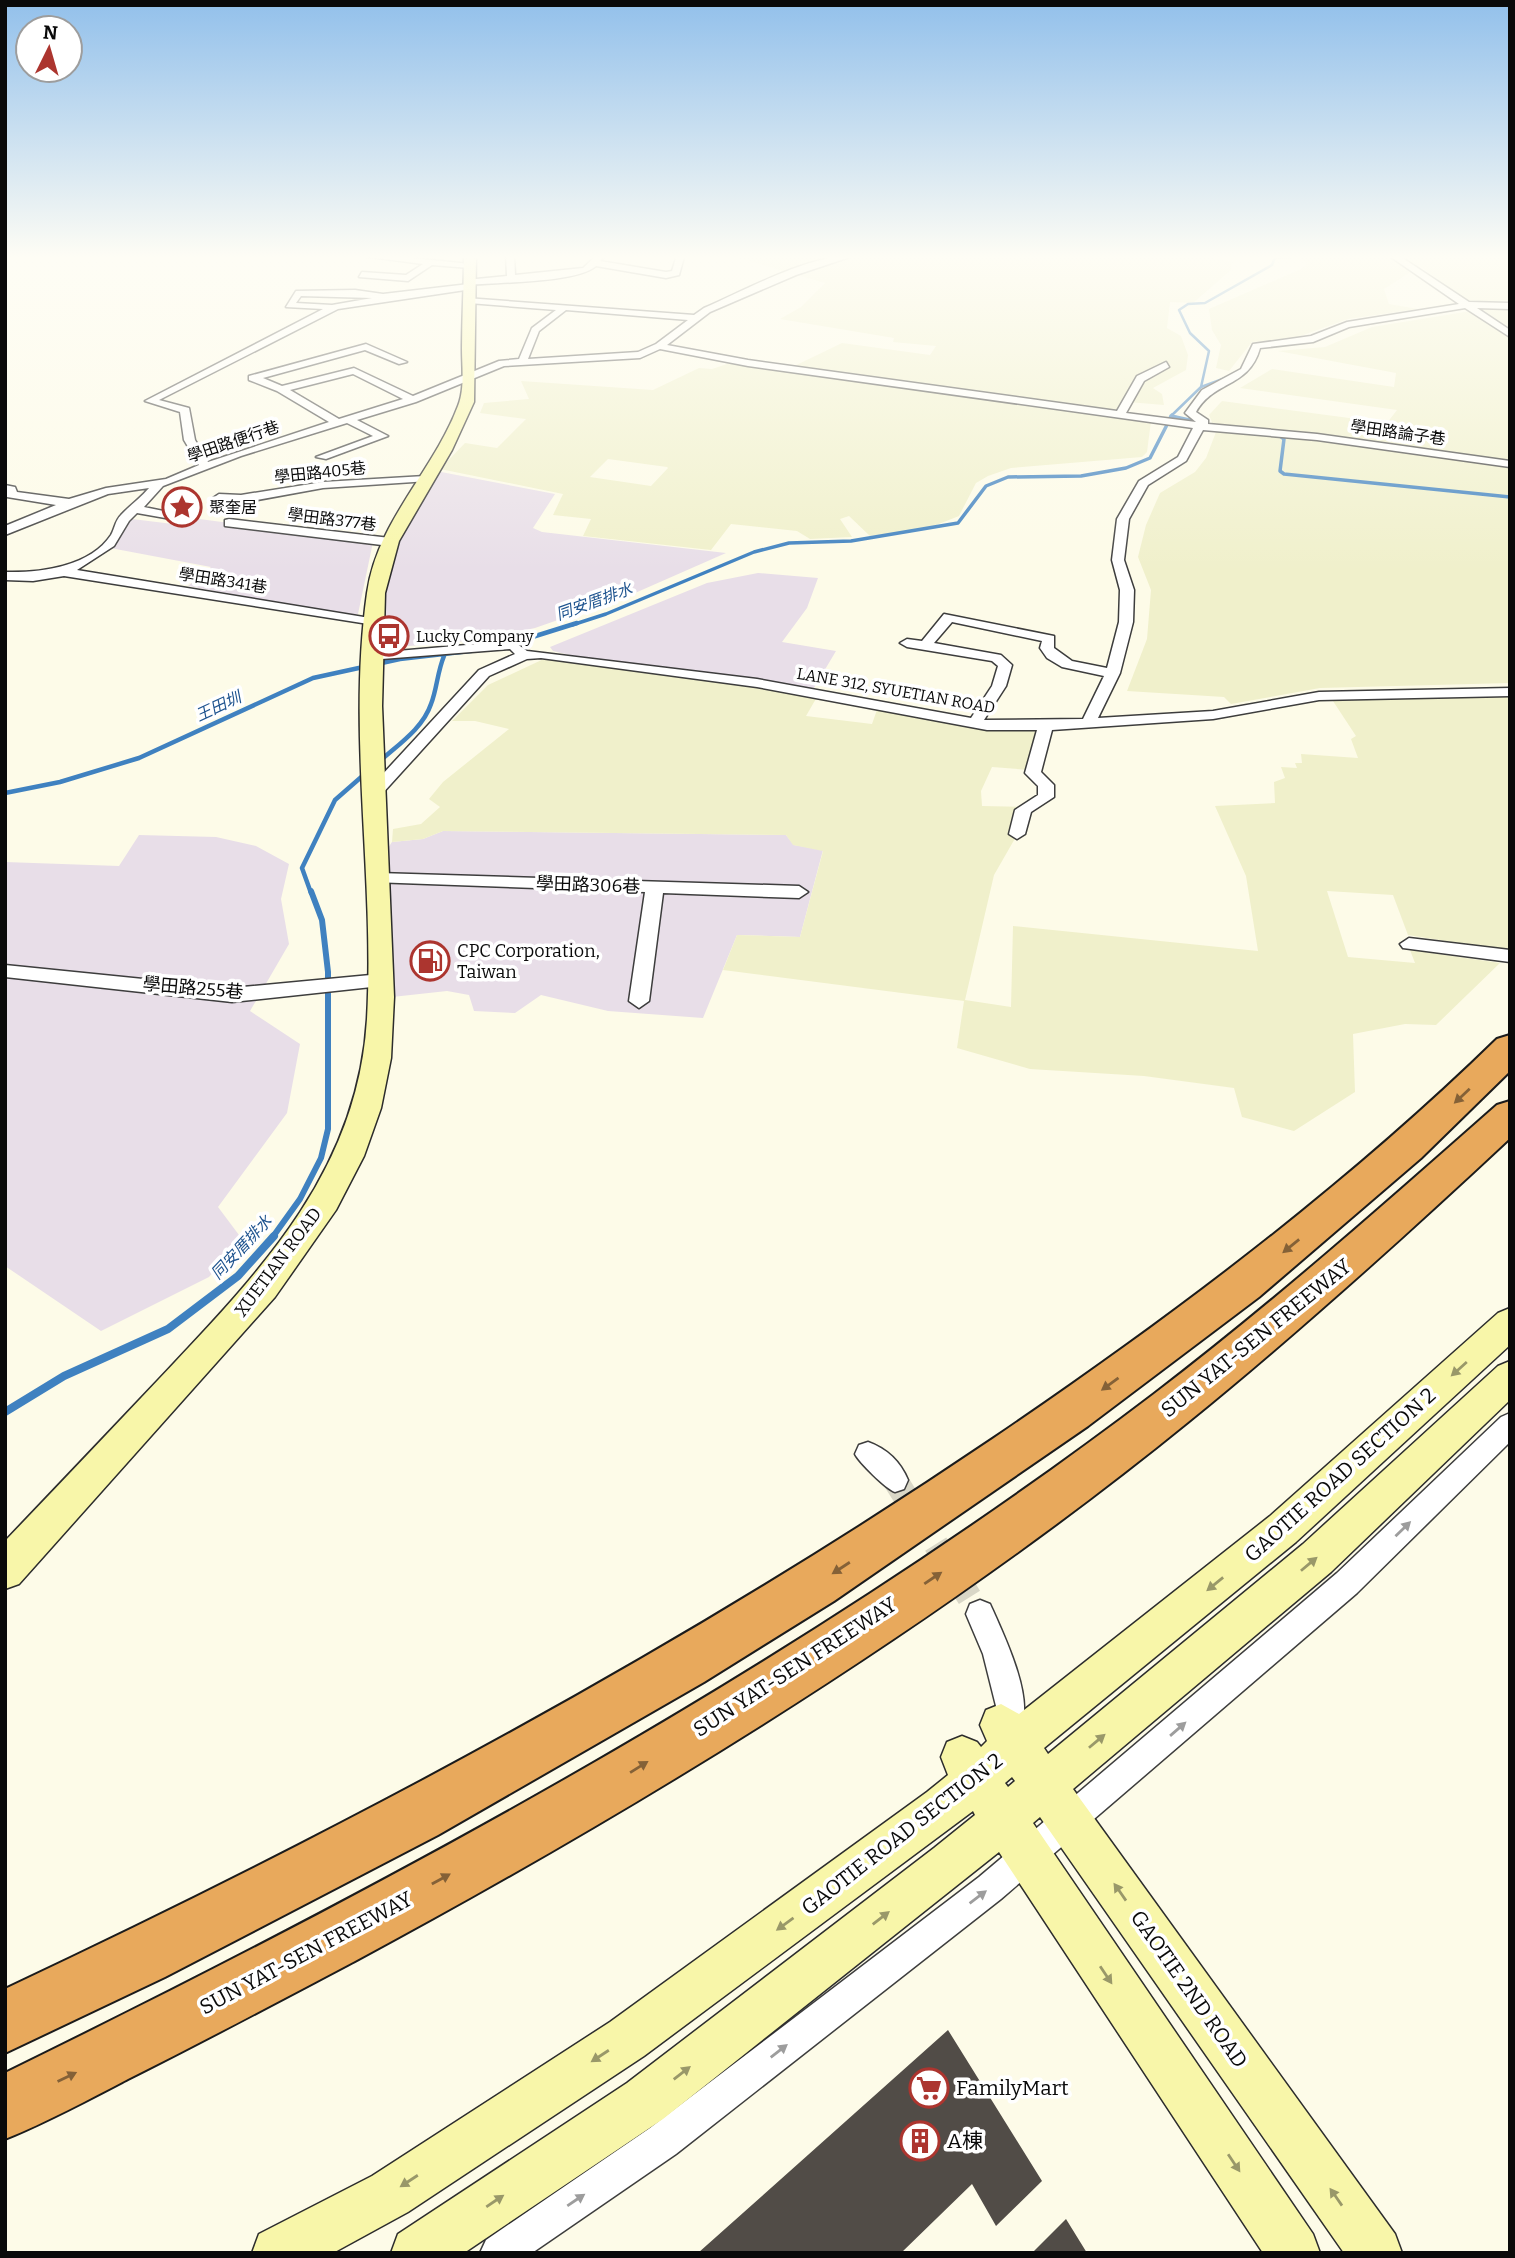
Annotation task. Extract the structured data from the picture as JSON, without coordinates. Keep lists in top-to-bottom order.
{
  "streets": {
    "highway": ["SUN YAT-SEN FREEWAY"],
    "main road": ["XUETIAN ROAD", "GAOTIE ROAD SECTION 2", "GAOTIE 2ND ROAD"],
    "street": [
      "學田路論子巷",
      "學田路便行巷",
      "學田路405巷",
      "學田路377巷",
      "學田路341巷",
      "LANE 312, SYUETIAN ROAD",
      "學田路306巷",
      "學田路255巷"
    ]
  },
  "crossings": [
    ["學田路便行巷", "學田路341巷"],
    ["LANE 312, SYUETIAN ROAD", "XUETIAN ROAD"],
    ["學田路306巷", "XUETIAN ROAD"],
    ["學田路255巷", "XUETIAN ROAD"],
    ["GAOTIE ROAD SECTION 2", "GAOTIE 2ND ROAD"]
  ],
  "water": ["同安厝排水", "王田圳"],
  "places": {
    "place": ["聚奎居"],
    "bus stop": ["Lucky Company"],
    "fuel station": ["CPC Corporation, Taiwan"],
    "supermarket": ["FamilyMart"],
    "building": ["A棟"]
  },
  "north": "top"
}
